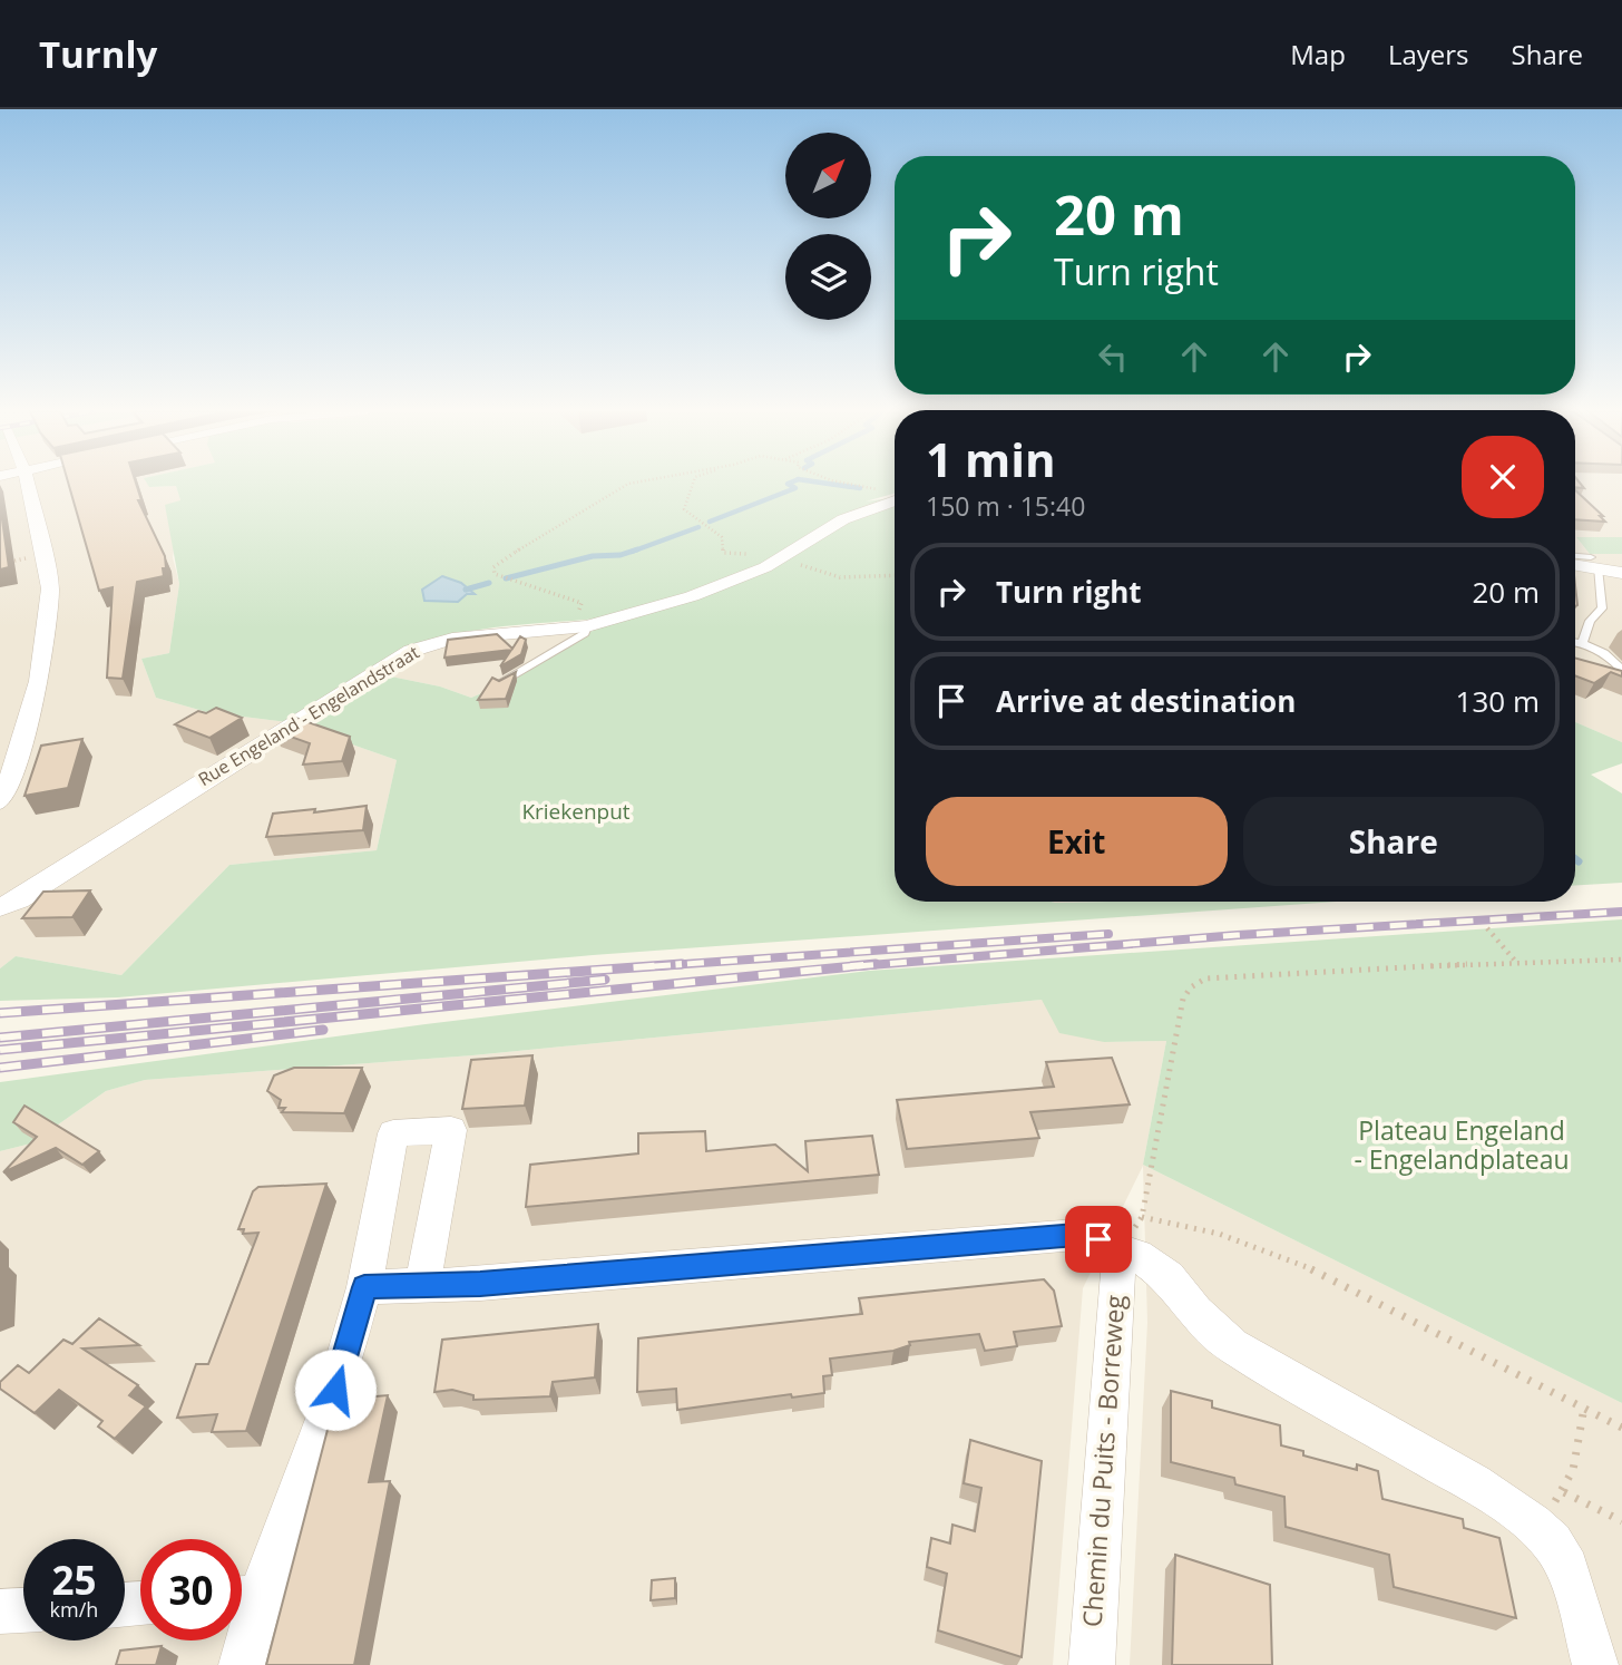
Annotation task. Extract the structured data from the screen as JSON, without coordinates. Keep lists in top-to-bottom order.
{
  "streets": {
    "street": ["Rue Engeland - Engelandstraat", "Chemin du Puits - Borreweg"]
  },
  "parks": ["Kriekenput", "Plateau Engeland - Engelandplateau"],
  "north": "top right",
  "page": {
    "header": "Turnly",
    "nav": ["Map", "Layers", "Share"],
    "turn": ["20 m", "Turn right"],
    "heading": ["1 min", "150 m · 15:40"],
    "list": [
      {
        "name": "Turn right",
        "value": "20 m"
      },
      {
        "name": "Arrive at destination",
        "value": "130 m"
      }
    ],
    "buttons": ["Exit", "Share"],
    "speed": "25 km/h",
    "limit": "30"
  }
}
